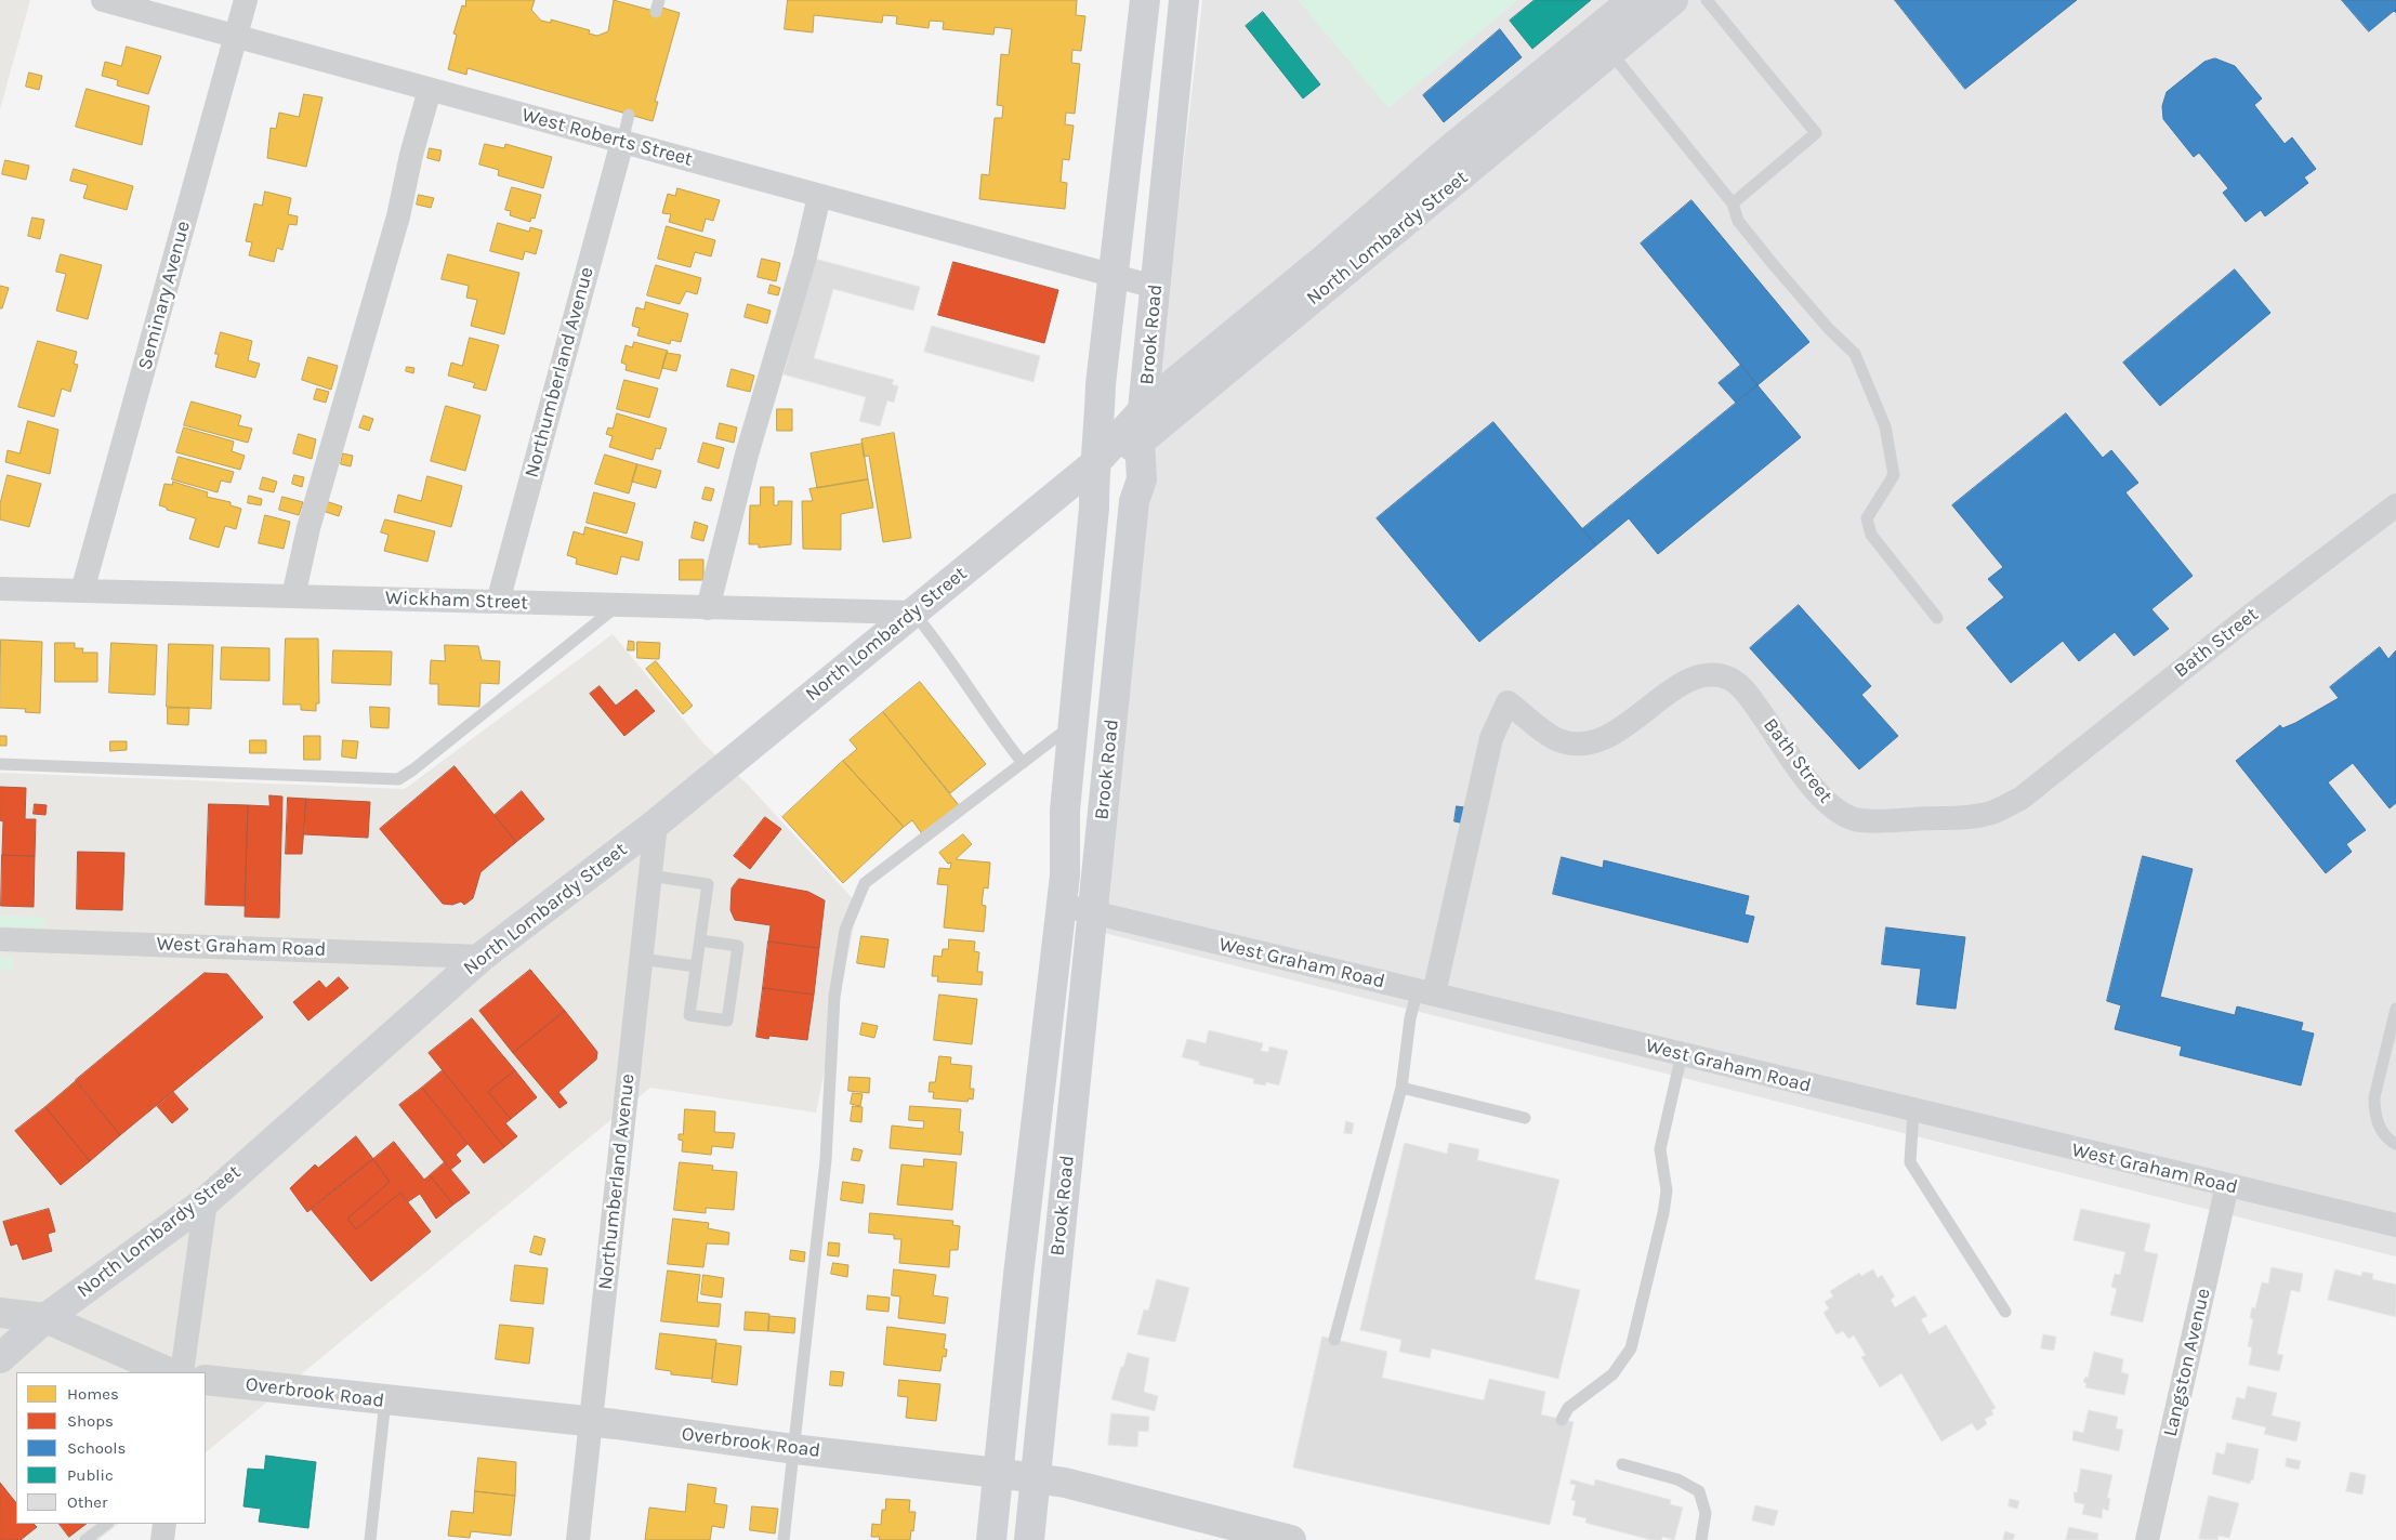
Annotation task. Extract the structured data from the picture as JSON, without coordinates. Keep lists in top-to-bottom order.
{
  "streets": {
    "main road": ["North Lombardy Street", "Brook Road"],
    "street": [
      "West Roberts Street",
      "Seminary Avenue",
      "Northumberland Avenue",
      "Wickham Street",
      "Bath Street",
      "West Graham Road",
      "Langston Avenue",
      "Overbrook Road"
    ]
  },
  "crossings": [
    ["West Roberts Street", "Seminary Avenue"],
    ["West Roberts Street", "Brook Road"],
    ["West Roberts Street", "Northumberland Avenue"],
    ["North Lombardy Street", "Brook Road"],
    ["North Lombardy Street", "Northumberland Avenue"],
    ["North Lombardy Street", "Wickham Street"],
    ["North Lombardy Street", "West Graham Road"],
    ["Seminary Avenue", "Wickham Street"],
    ["Brook Road", "West Graham Road"],
    ["Brook Road", "Overbrook Road"],
    ["Northumberland Avenue", "Wickham Street"],
    ["Northumberland Avenue", "Overbrook Road"],
    ["Bath Street", "West Graham Road"],
    ["West Graham Road", "Langston Avenue"]
  ],
  "legend": [
    "Homes",
    "Shops",
    "Schools",
    "Public",
    "Other"
  ]
}
